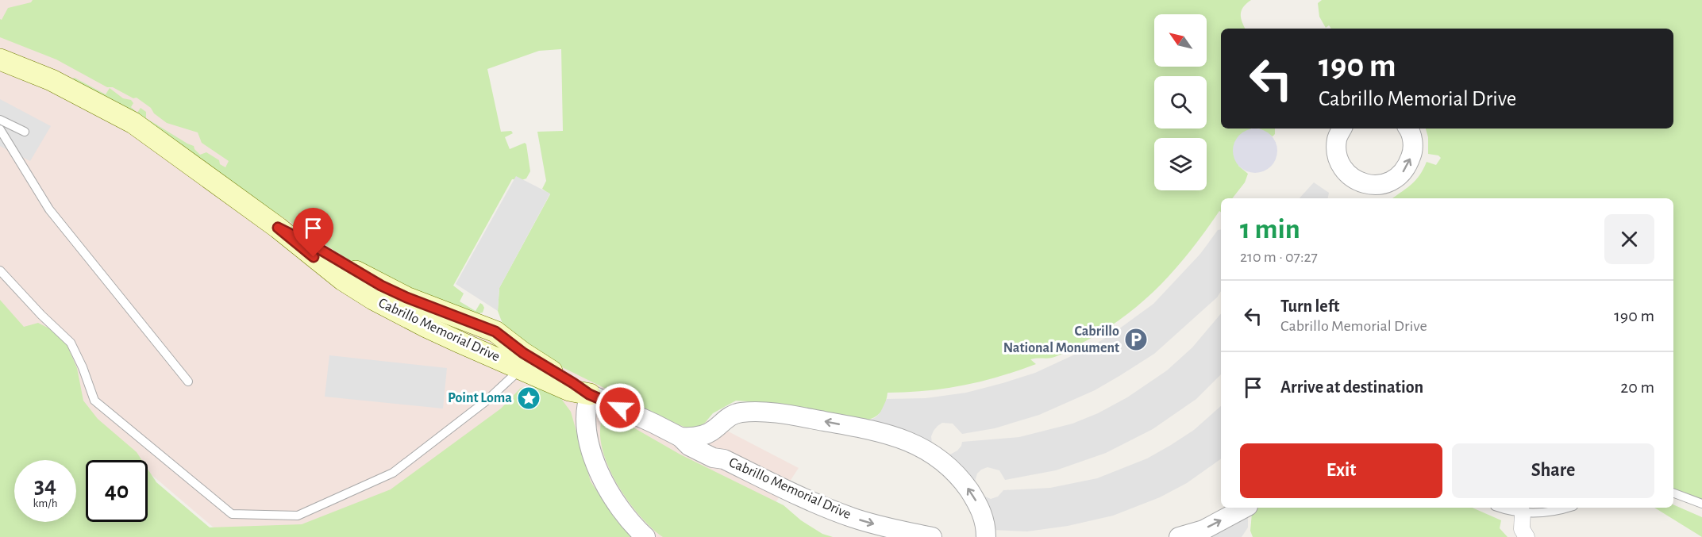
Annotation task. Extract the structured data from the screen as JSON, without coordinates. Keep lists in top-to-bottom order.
{
  "streets": {
    "main road": ["Cabrillo Memorial Drive"]
  },
  "places": {
    "parking": ["Cabrillo National Monument"],
    "place": ["Point Loma"]
  },
  "north": "top left",
  "page": {
    "turn": ["190 m", "Cabrillo Memorial Drive"],
    "heading": ["1 min", "210 m · 07:27"],
    "list": [
      {
        "name": "Turn left",
        "note": "Cabrillo Memorial Drive",
        "value": "190 m"
      },
      {
        "name": "Arrive at destination",
        "value": "20 m"
      }
    ],
    "buttons": ["Exit", "Share"],
    "speed": "34 km/h",
    "limit": "40"
  }
}
